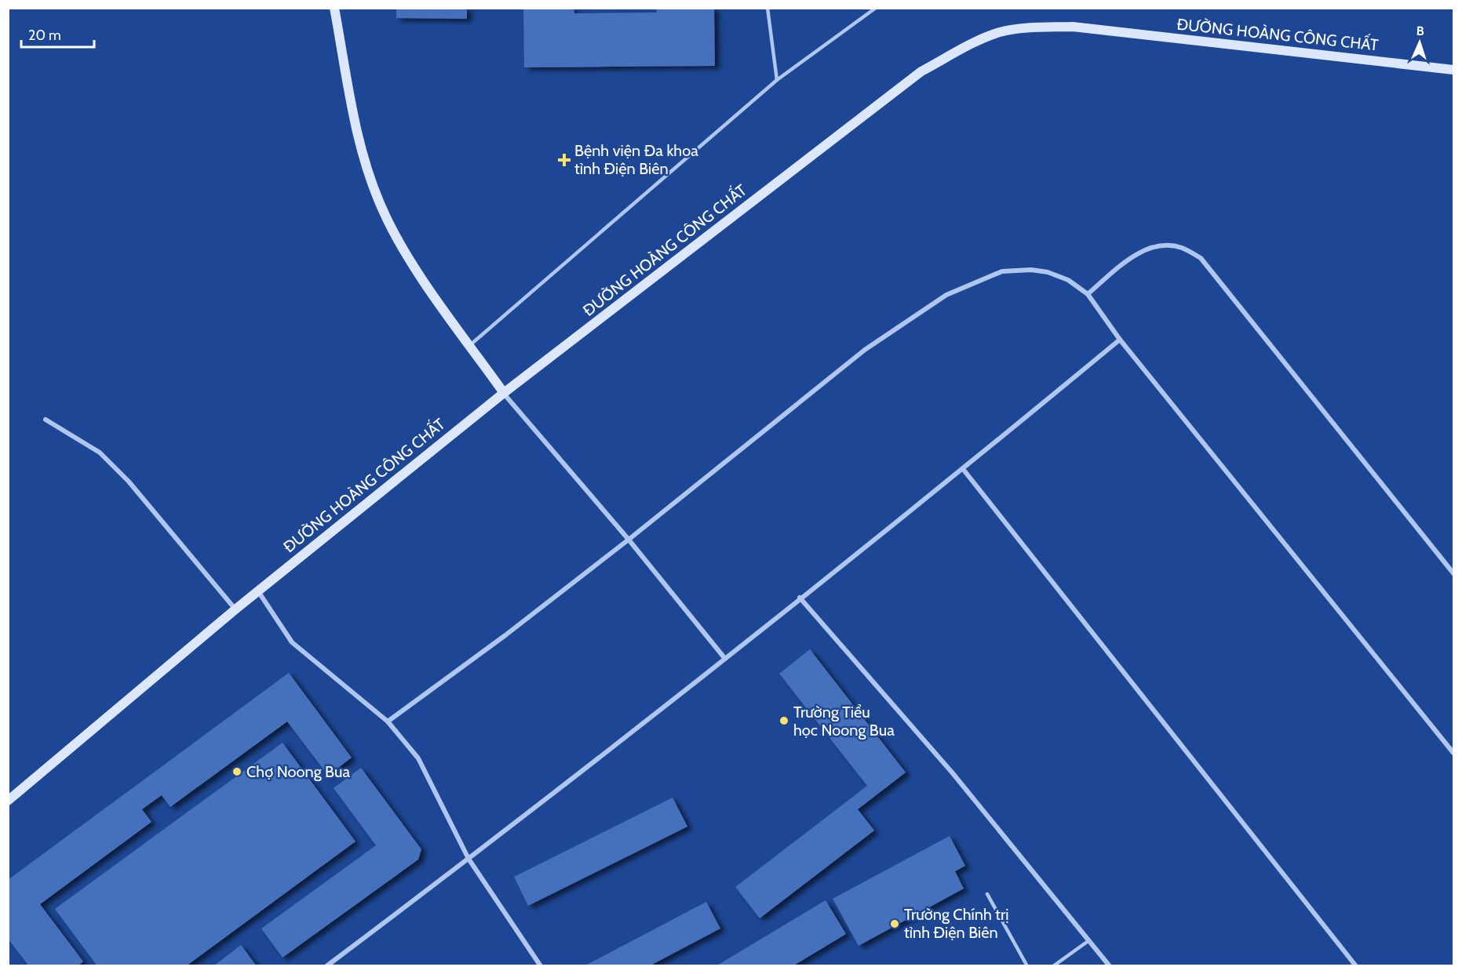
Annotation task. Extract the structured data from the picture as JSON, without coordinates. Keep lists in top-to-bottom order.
{
  "streets": {
    "street": ["ĐƯỜNG HOÀNG CÔNG CHẤT"]
  },
  "places": {
    "health": ["Bệnh viện Đa khoa tỉnh Điện Biên"],
    "other": ["Trường Tiểu học Noong Bua", "Chợ Noong Bua", "Trường Chính trị tỉnh Điện Biên"]
  },
  "scale_bar": "20 m",
  "north": "top"
}
